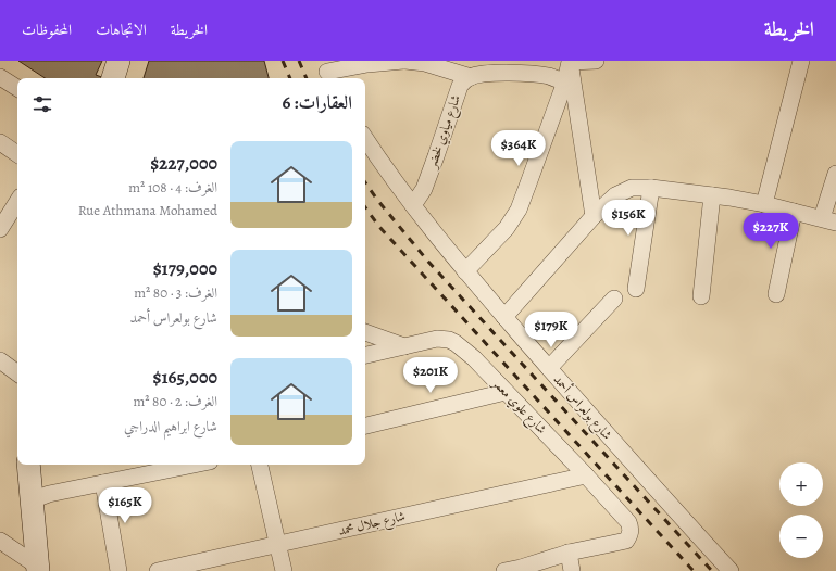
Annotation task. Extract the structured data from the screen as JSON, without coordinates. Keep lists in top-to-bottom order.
{
  "streets": {
    "street": [
      "شارع مياوي لخضر",
      "شارع علوي معمر",
      "شارع بولعراس أحمد",
      "شارع جلال محمد"
    ]
  },
  "crossings": [
    ["شارع مياوي لخضر", "شارع بولعراس أحمد"],
    ["شارع علوي معمر", "شارع جلال محمد"]
  ],
  "page": {
    "header": "الخريطة",
    "nav": ["الخريطة", "الاتجاهات", "المحفوظات"],
    "heading": "العقارات: 6",
    "price": [
      "$364K",
      "$156K",
      "$227K",
      "$179K",
      "$201K",
      "$165K"
    ],
    "list": [
      {
        "name": "$227,000",
        "note": "الغرف: 4 · 108 m² · Rue Athmana Mohamed"
      },
      {
        "name": "$179,000",
        "note": "الغرف: 3 · 80 m² · شارع بولعراس أحمد"
      },
      {
        "name": "$165,000",
        "note": "الغرف: 2 · 80 m² · شارع ابراهيم الدراجي"
      }
    ],
    "map_buttons": ["+", "−"]
  }
}
